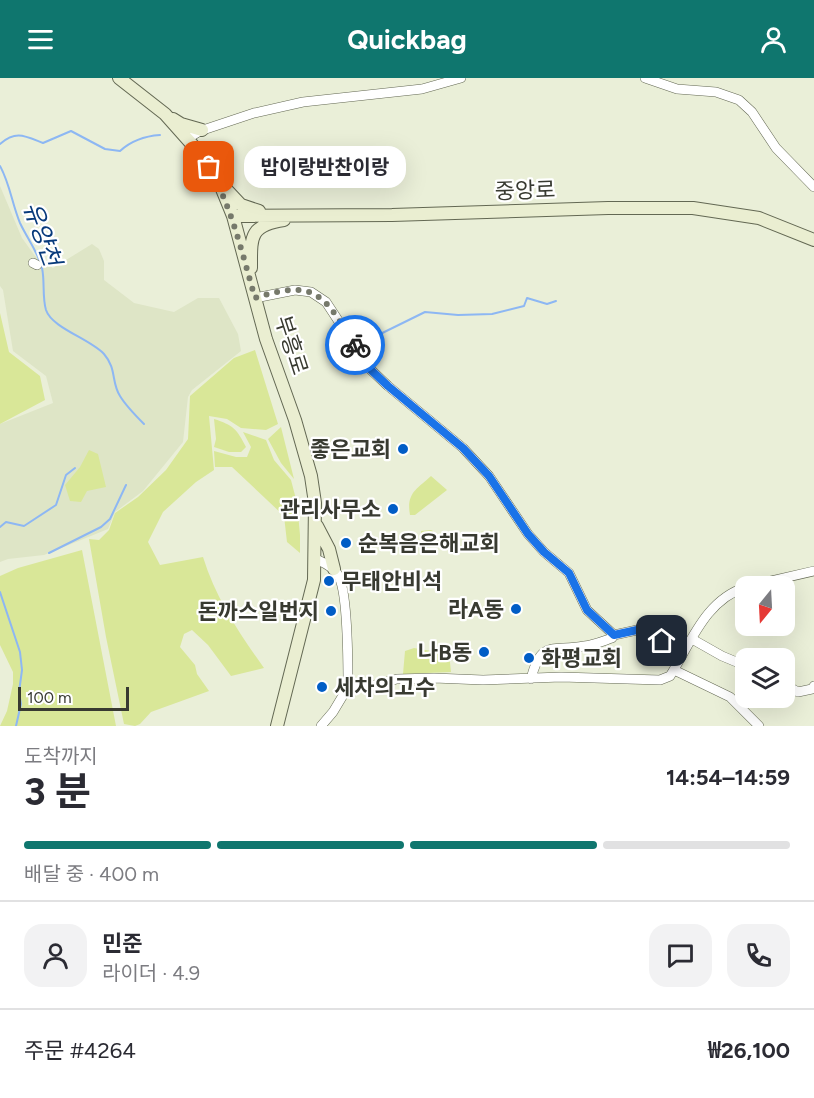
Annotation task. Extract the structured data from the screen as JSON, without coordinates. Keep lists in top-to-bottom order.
{
  "streets": {
    "main road": ["중앙로", "부흥로"]
  },
  "crossings": [
    ["중앙로", "부흥로"]
  ],
  "water": ["유양천"],
  "places": [
    "밥이랑반찬이랑",
    "좋은교회",
    "관리사무소",
    "순복음은해교회",
    "무태안비석",
    "라A동",
    "돈까스일번지",
    "나B동",
    "화평교회",
    "세차의고수"
  ],
  "scale_bar": "100 m",
  "north": "bottom",
  "page": {
    "header": "Quickbag",
    "bubble": "밥이랑반찬이랑",
    "scale": "100 m",
    "heading": ["3 분", "도착까지", "14:54–14:59"],
    "panel": [
      "민준",
      "라이더 · 4.9",
      "주문 #4264",
      "₩26,100"
    ],
    "bar": "배달 중 · 400 m"
  }
}
